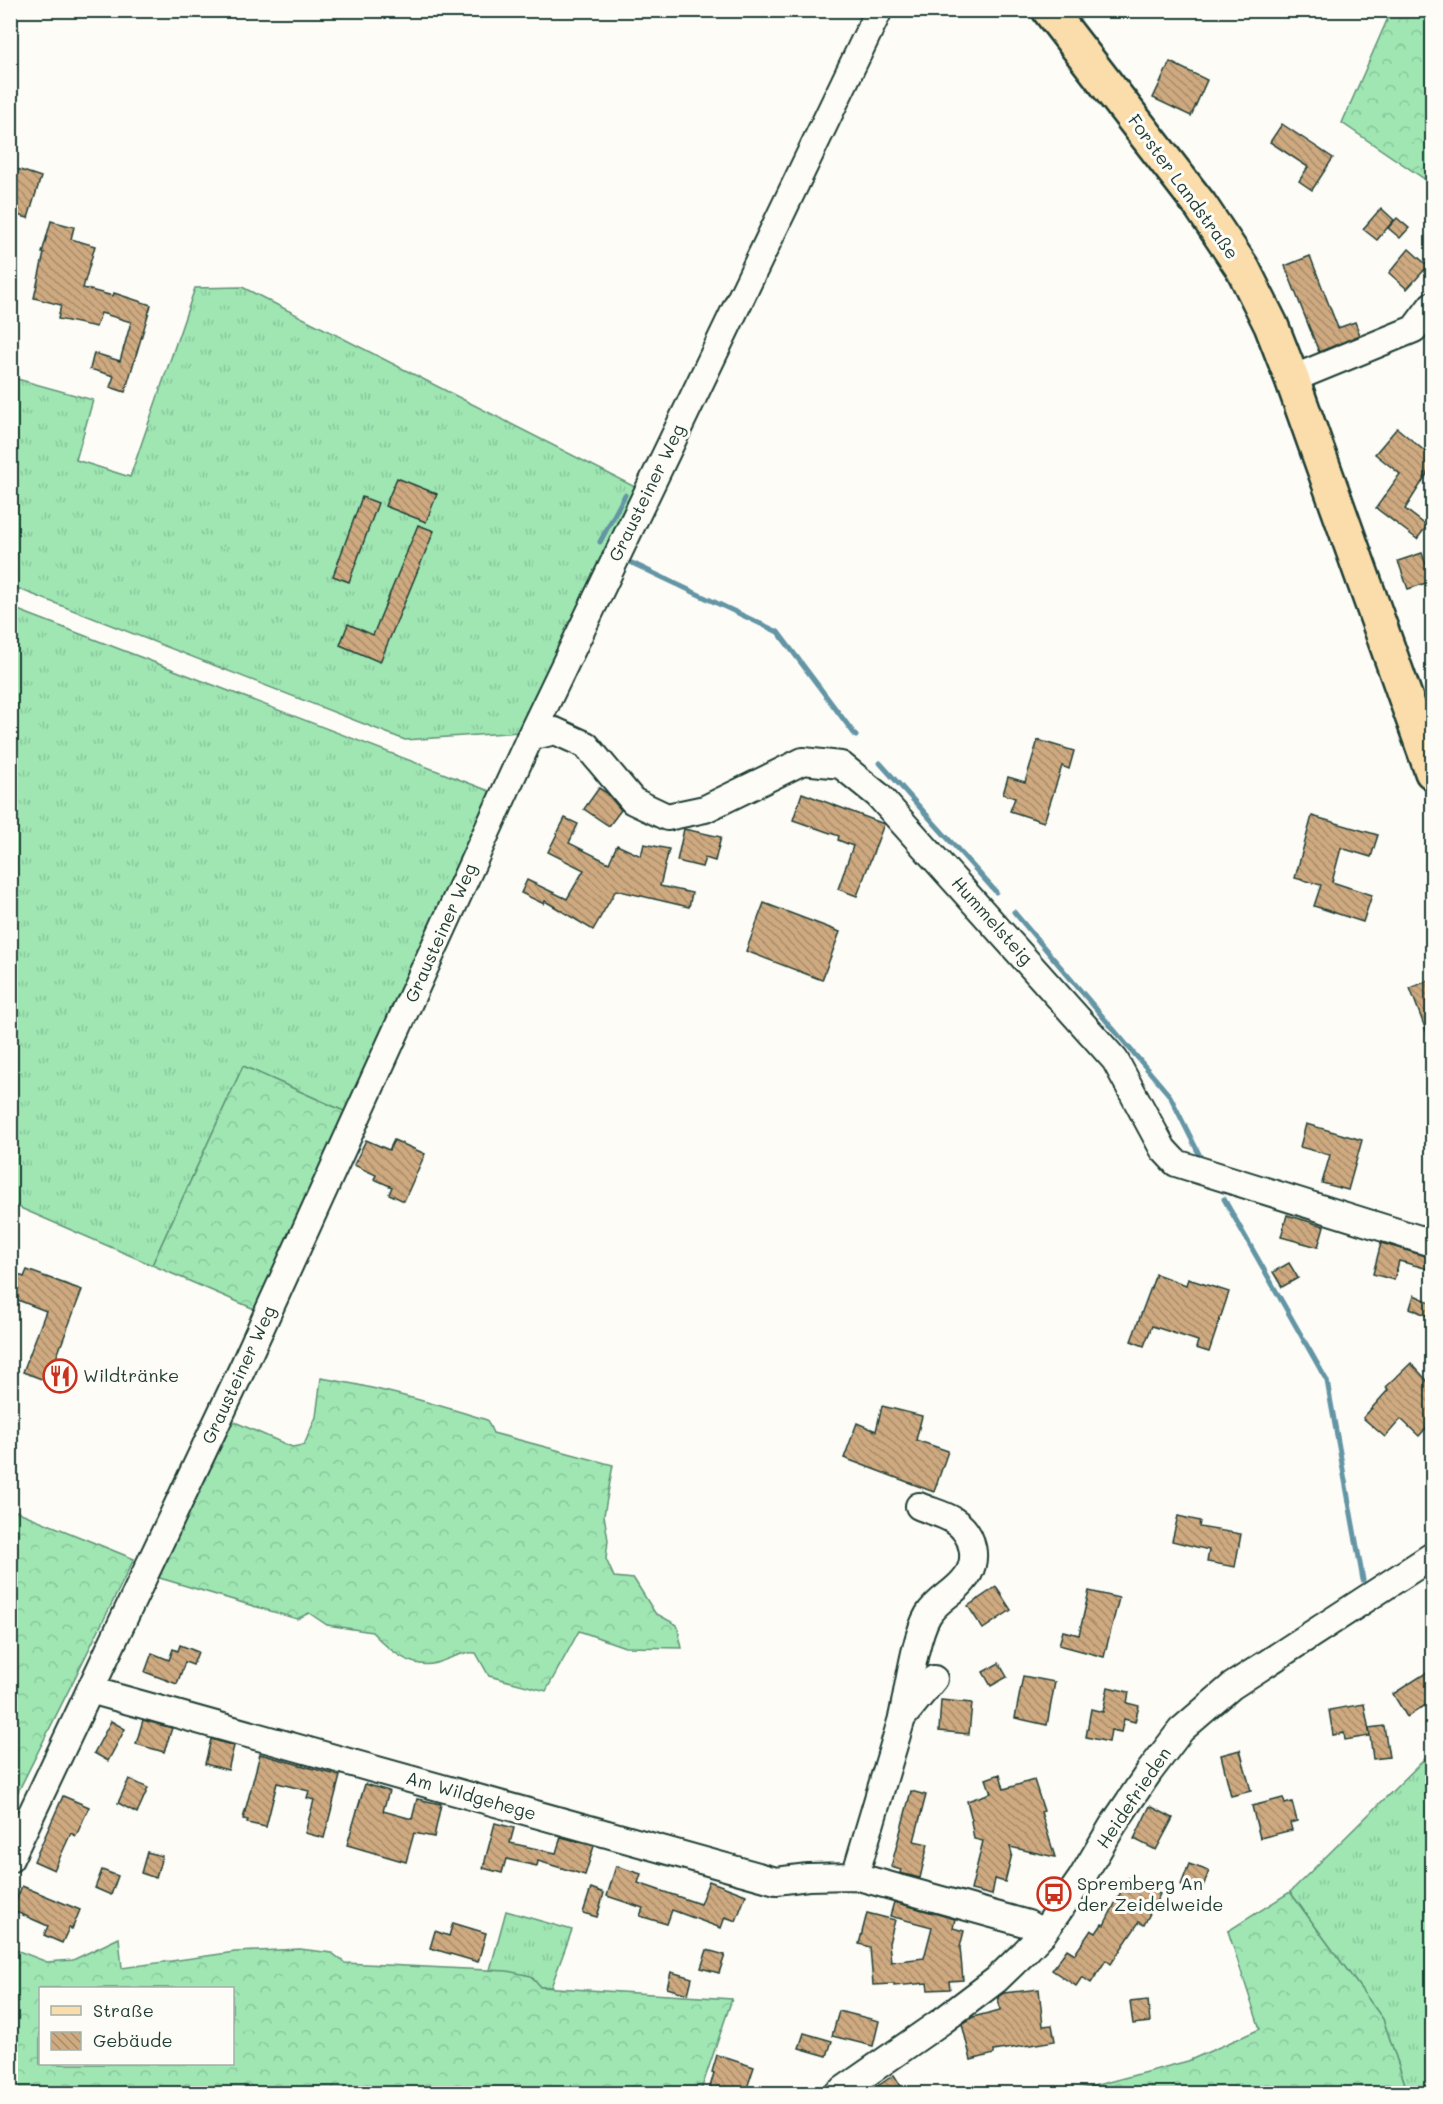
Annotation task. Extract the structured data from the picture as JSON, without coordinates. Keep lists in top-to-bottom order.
{
  "streets": {
    "main road": ["Forster Landstraße"],
    "street": [
      "Grausteiner Weg",
      "Hummelsteig",
      "Am Wildgehege",
      "Heidefrieden"
    ]
  },
  "crossings": [
    ["Grausteiner Weg", "Hummelsteig"],
    ["Grausteiner Weg", "Am Wildgehege"],
    ["Am Wildgehege", "Heidefrieden"]
  ],
  "places": {
    "restaurant": ["Wildtränke"],
    "bus stop": ["Spremberg An der Zeidelweide"]
  },
  "legend": ["Straße", "Gebäude"]
}
